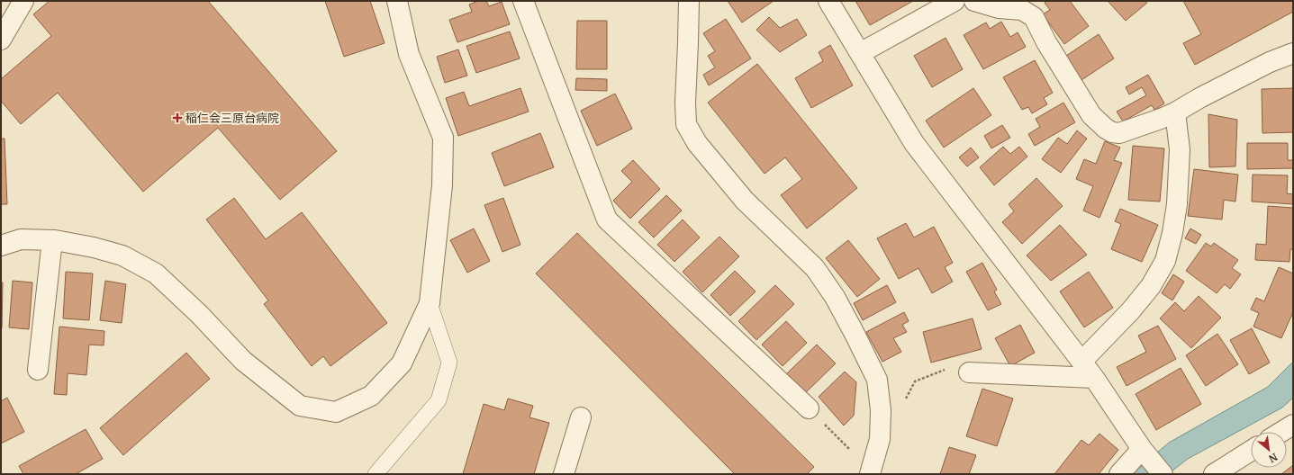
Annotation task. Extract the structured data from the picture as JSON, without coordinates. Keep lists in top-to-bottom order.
{
  "places": {
    "health": ["稲仁会三原台病院"]
  },
  "north": "bottom right"
}
